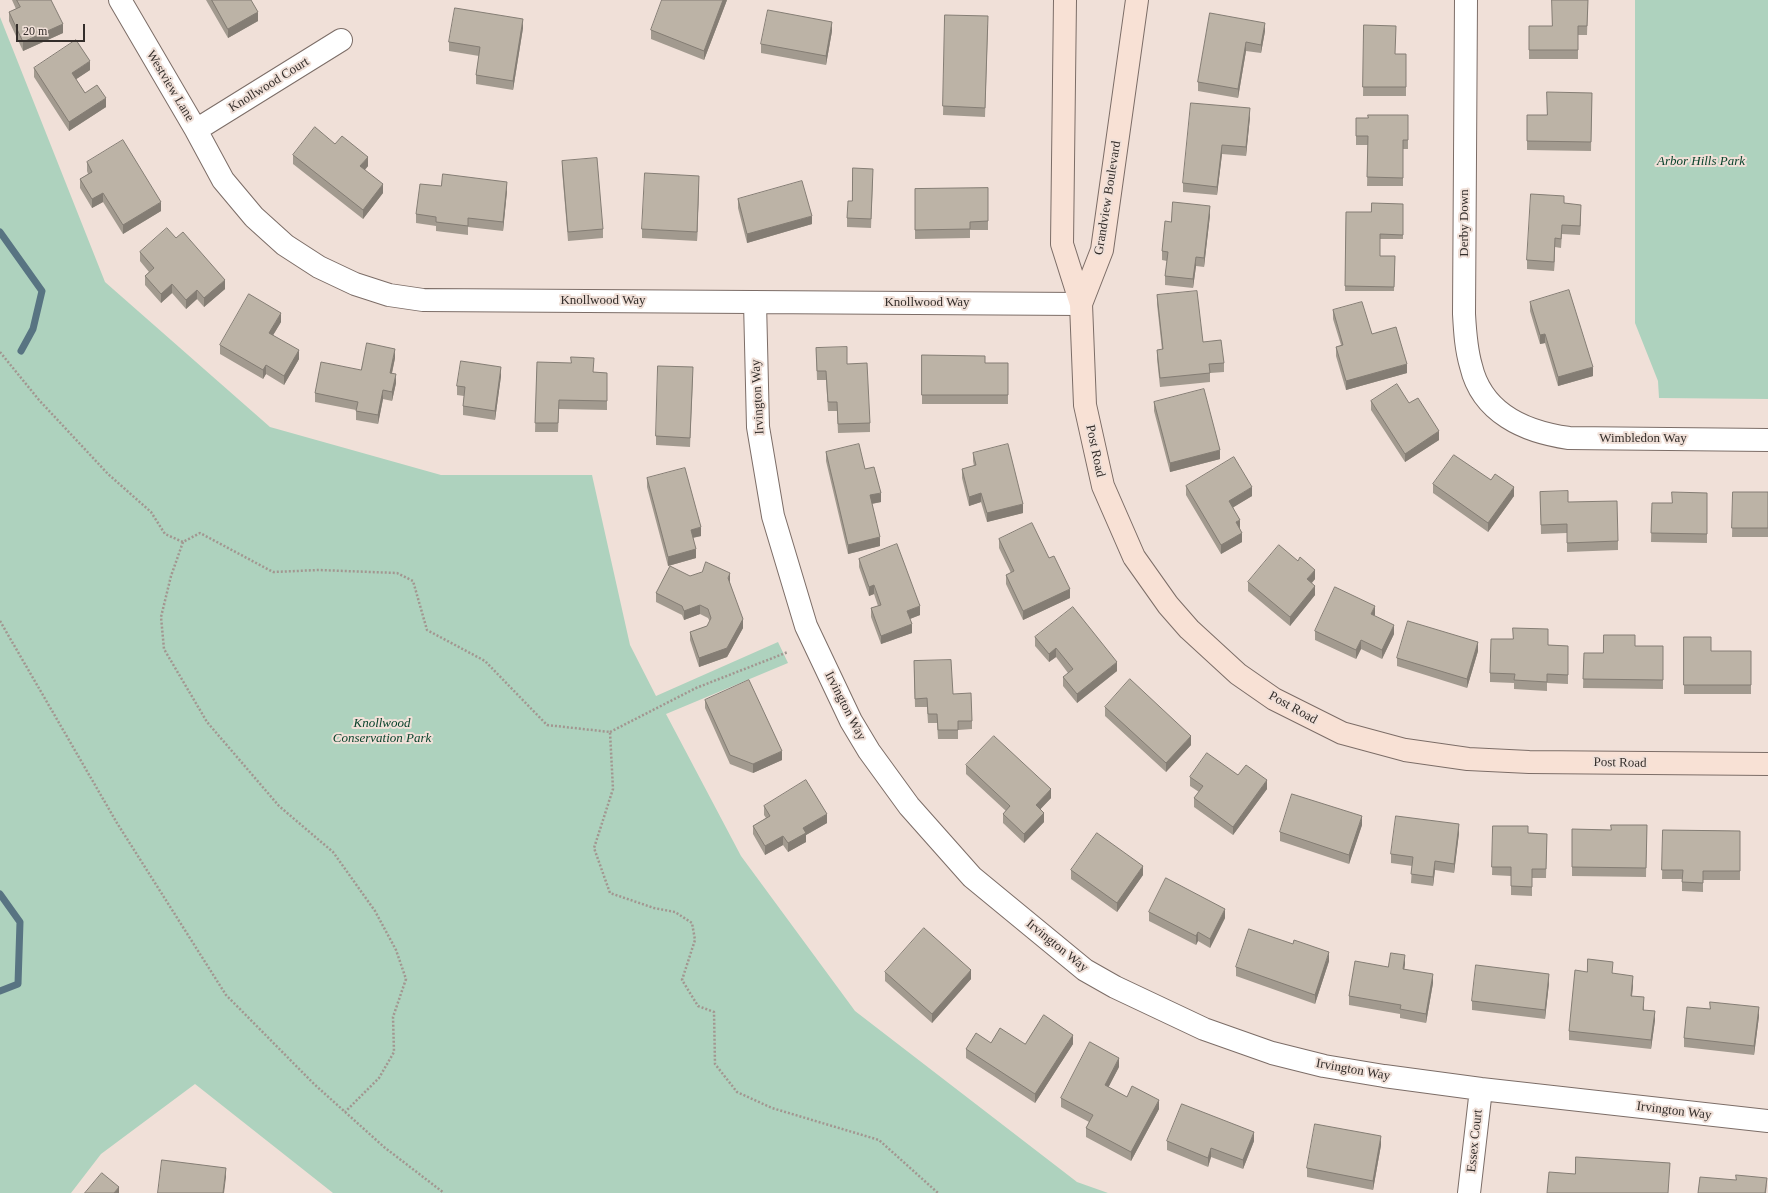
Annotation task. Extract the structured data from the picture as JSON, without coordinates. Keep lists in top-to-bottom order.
{
  "streets": {
    "street": [
      "Knollwood Court",
      "Westview Lane",
      "Grandview Boulevard",
      "Derby Down",
      "Knollwood Way",
      "Irvington Way",
      "Wimbledon Way",
      "Post Road",
      "Essex Court"
    ]
  },
  "crossings": [
    ["Knollwood Court", "Westview Lane"],
    ["Knollwood Court", "Knollwood Way"],
    ["Westview Lane", "Knollwood Way"],
    ["Grandview Boulevard", "Knollwood Way"],
    ["Grandview Boulevard", "Post Road"],
    ["Derby Down", "Wimbledon Way"],
    ["Knollwood Way", "Irvington Way"],
    ["Knollwood Way", "Post Road"],
    ["Irvington Way", "Essex Court"]
  ],
  "parks": ["Arbor Hills Park", "Knollwood Conservation Park"],
  "scale_bar": "20 m"
}
